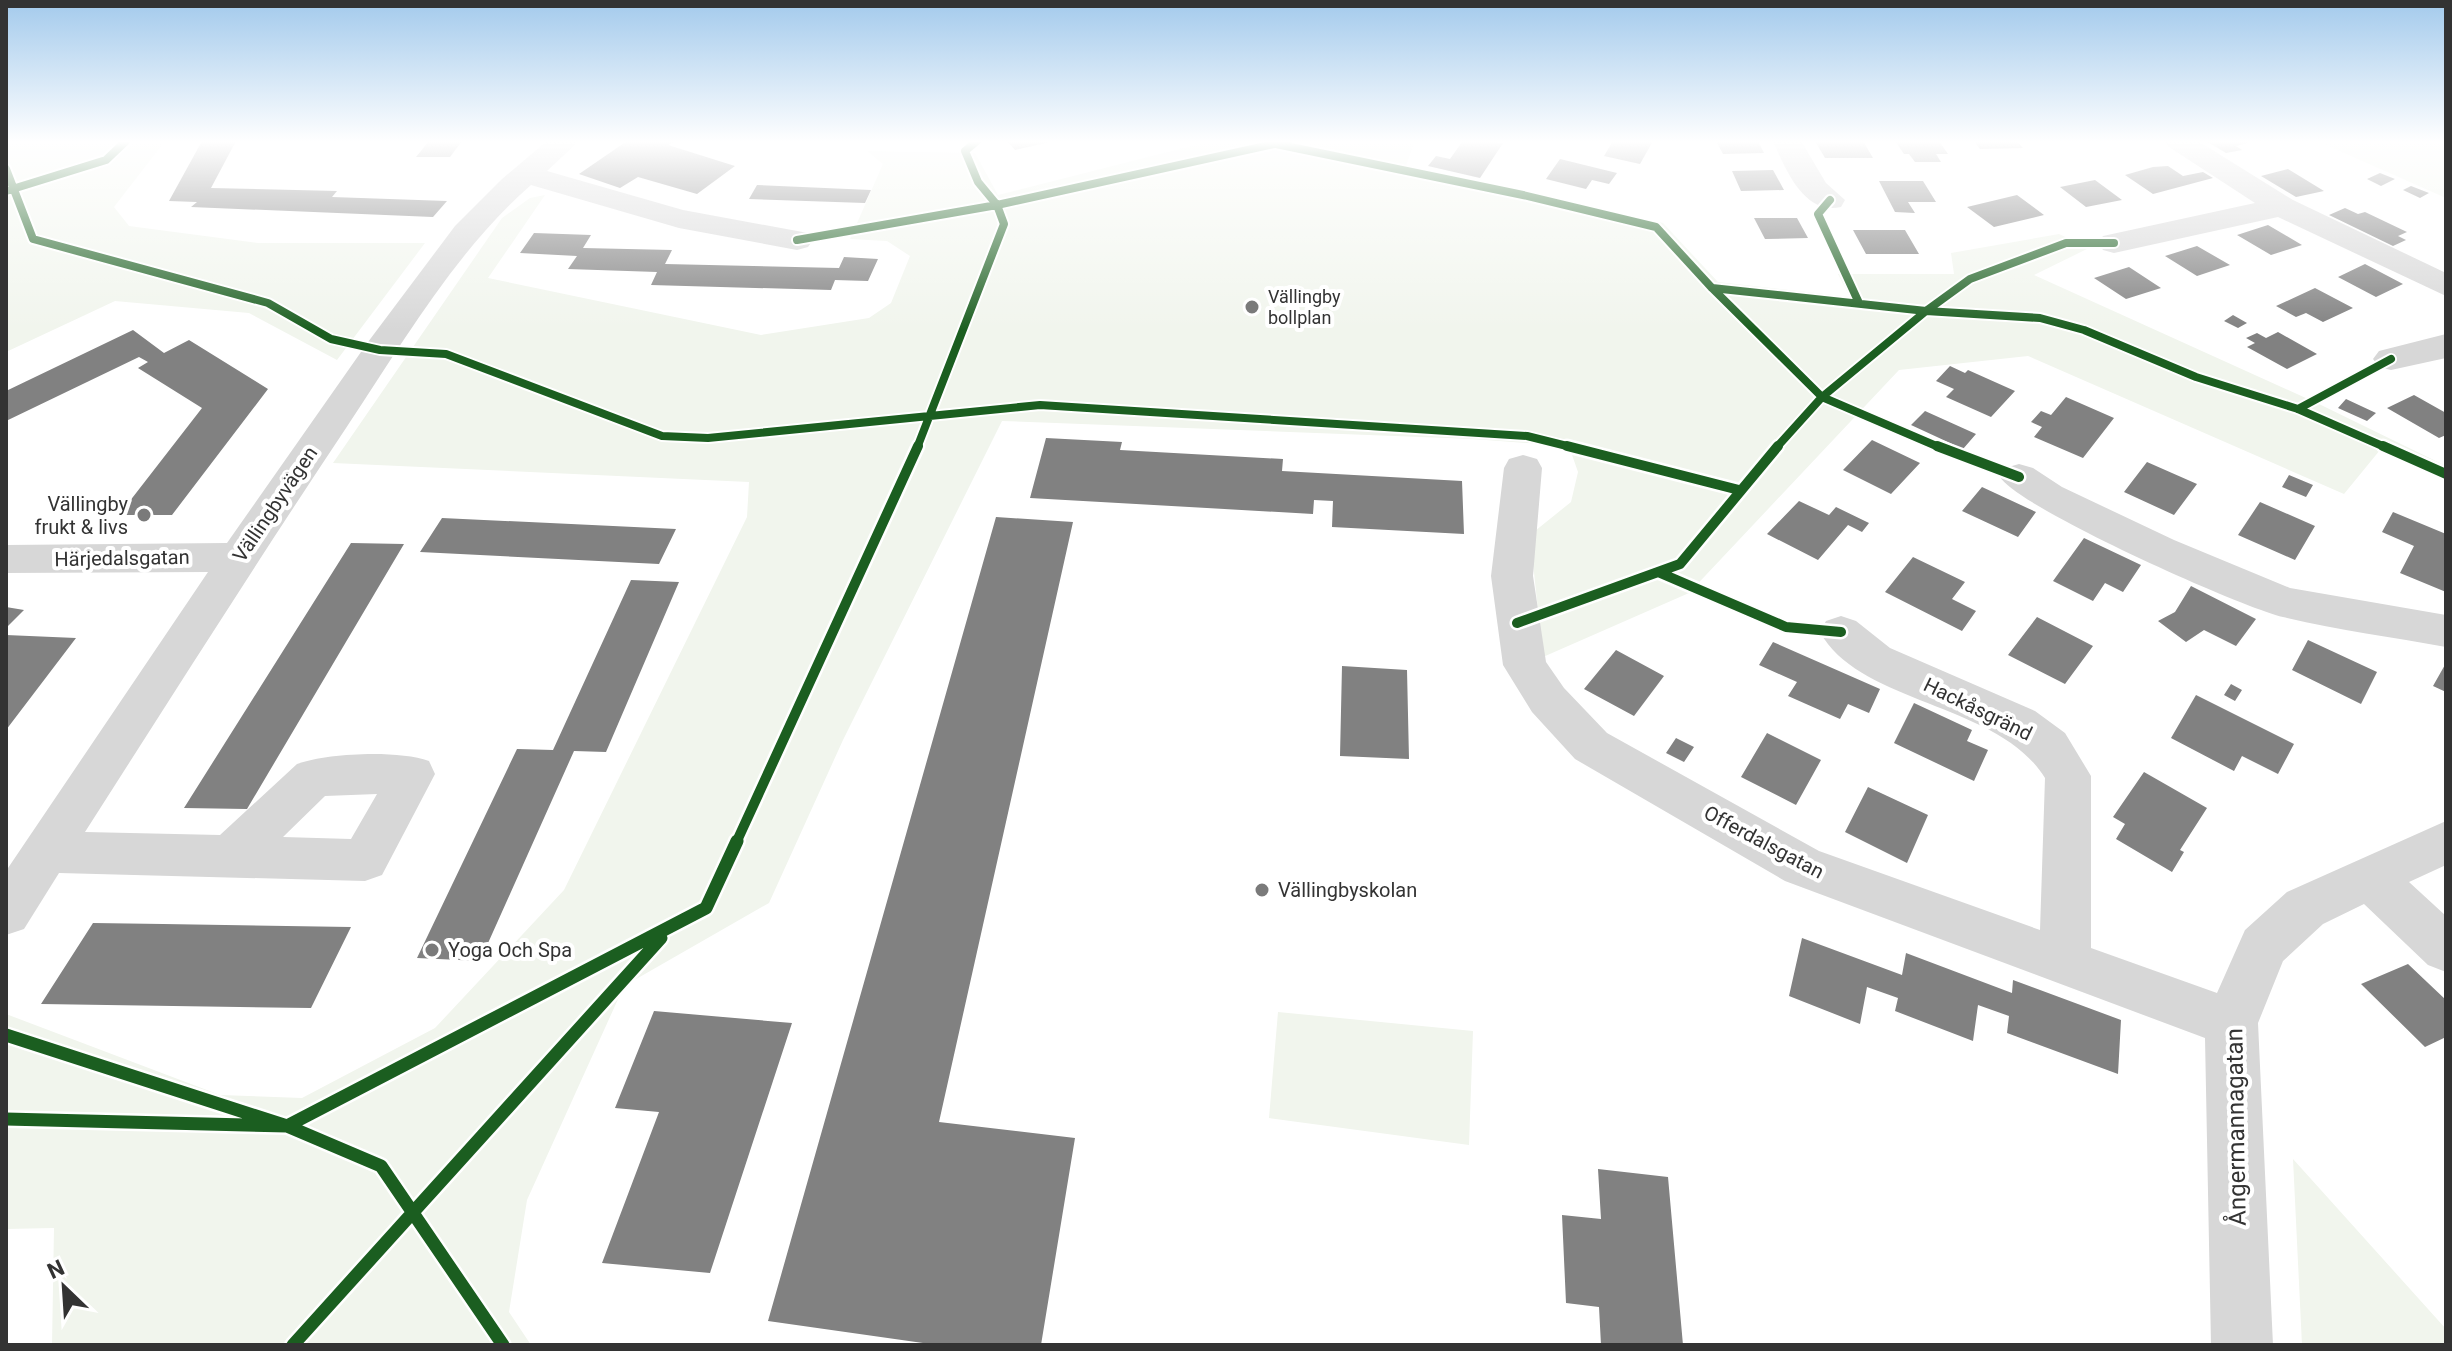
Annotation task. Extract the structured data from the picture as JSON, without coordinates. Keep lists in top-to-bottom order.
{
  "streets": {
    "street": [
      "Vällingbyvägen",
      "Härjedalsgatan",
      "Hackåsgränd",
      "Offerdalsgatan",
      "Ångermannagatan"
    ]
  },
  "crossings": [
    ["Vällingbyvägen", "Härjedalsgatan"],
    ["Hackåsgränd", "Offerdalsgatan"],
    ["Offerdalsgatan", "Ångermannagatan"]
  ],
  "places": [
    "Vällingby bollplan",
    "Vällingby frukt & livs",
    "Vällingbyskolan",
    "Yoga Och Spa"
  ],
  "north": "top left"
}
